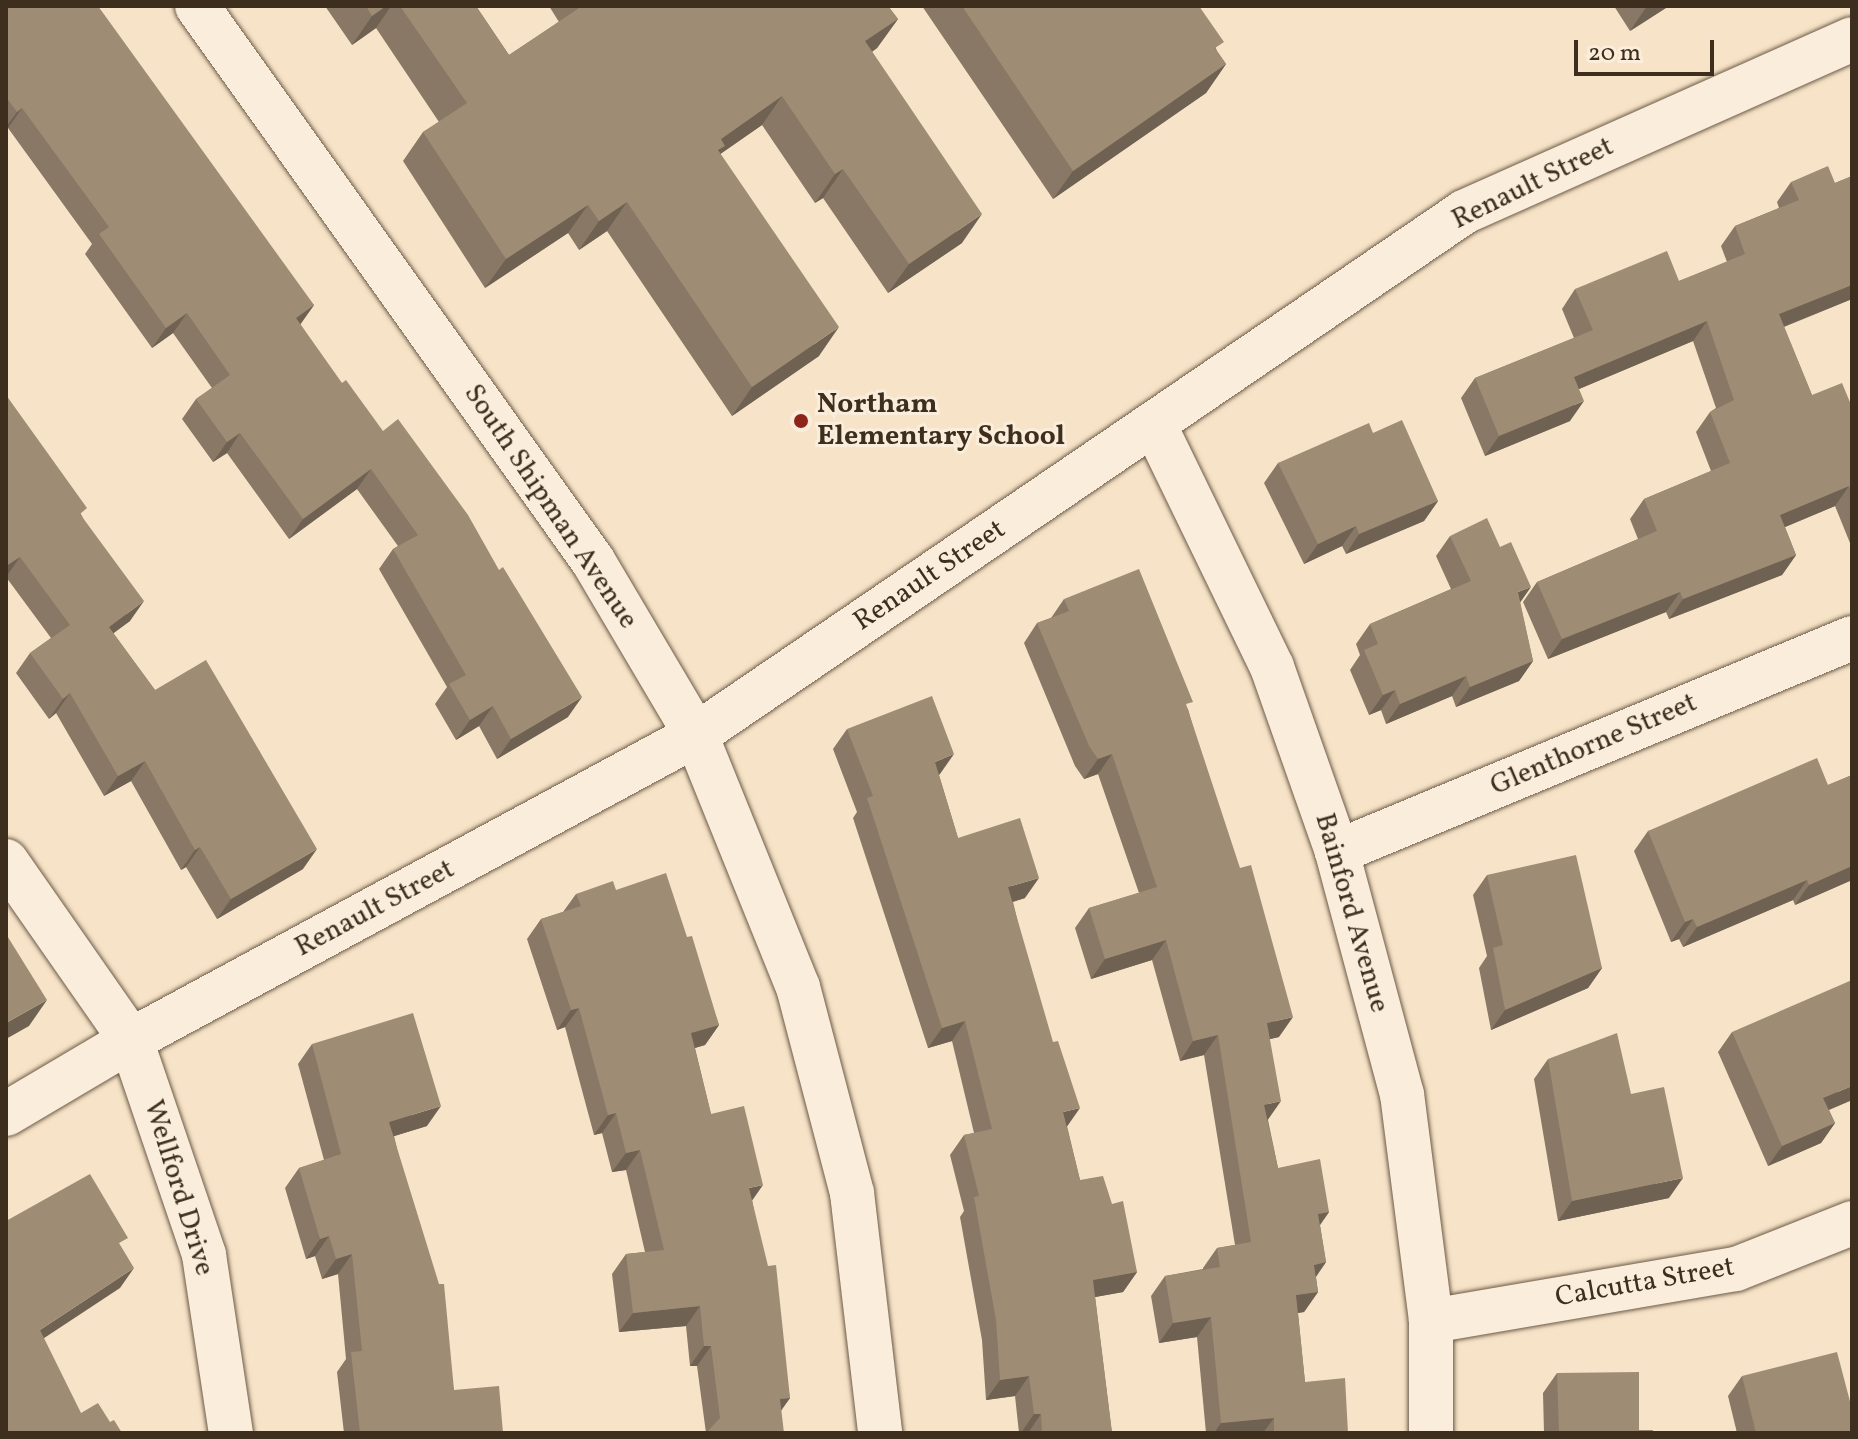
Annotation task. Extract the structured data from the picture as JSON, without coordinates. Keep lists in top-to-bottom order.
{
  "streets": {
    "street": [
      "Renault Street",
      "South Shipman Avenue",
      "Glenthorne Street",
      "Bainford Avenue",
      "Wellford Drive",
      "Calcutta Street"
    ]
  },
  "crossings": [
    ["Renault Street", "South Shipman Avenue"],
    ["Renault Street", "Bainford Avenue"],
    ["Renault Street", "Wellford Drive"],
    ["Glenthorne Street", "Bainford Avenue"],
    ["Bainford Avenue", "Calcutta Street"]
  ],
  "places": ["Northam Elementary School"],
  "scale_bar": "20 m"
}
